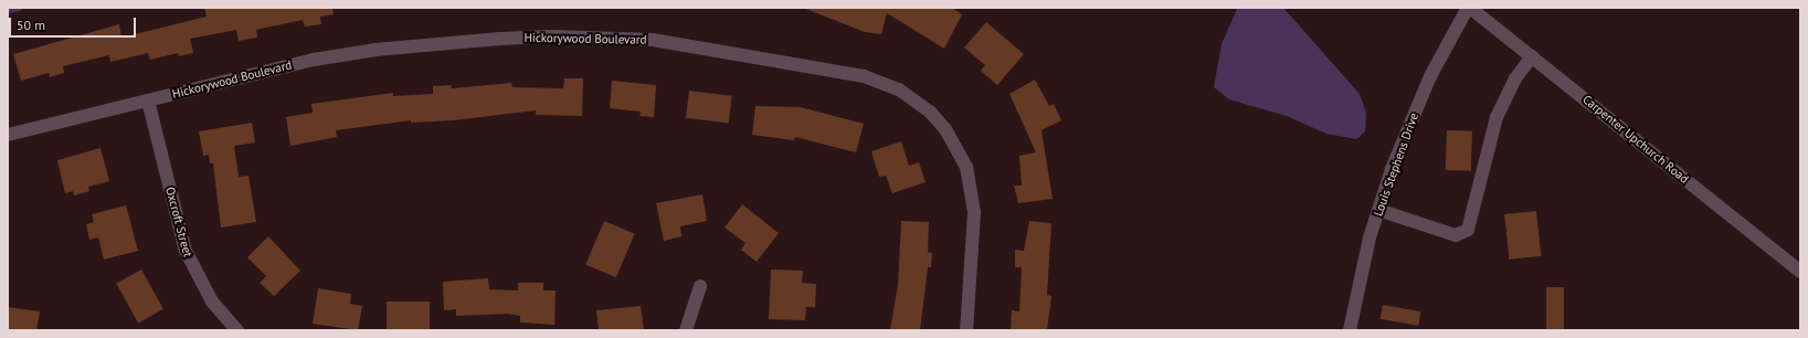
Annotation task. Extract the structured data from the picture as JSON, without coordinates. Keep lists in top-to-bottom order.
{
  "streets": {
    "street": [
      "Hickorywood Boulevard",
      "Carpenter Upchurch Road",
      "Louis Stephens Drive",
      "Oxcroft Street"
    ]
  },
  "crossings": [
    ["Hickorywood Boulevard", "Oxcroft Street"],
    ["Carpenter Upchurch Road", "Louis Stephens Drive"]
  ],
  "scale_bar": "50 m"
}
